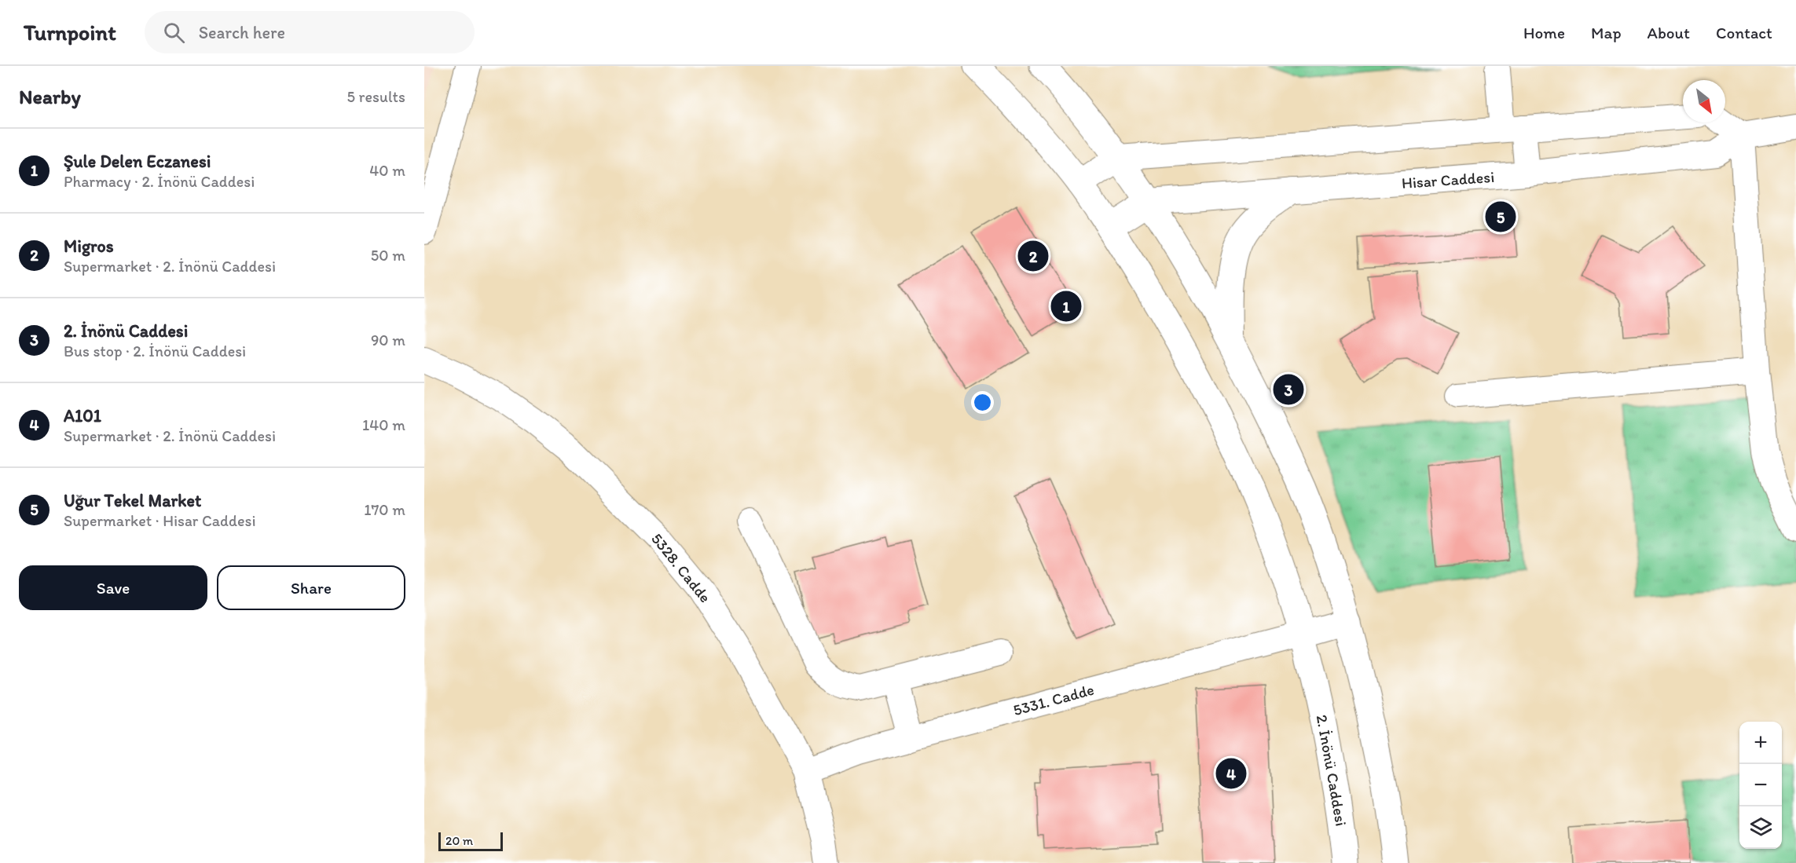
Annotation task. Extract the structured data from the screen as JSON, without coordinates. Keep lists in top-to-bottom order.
{
  "streets": {
    "main road": ["2. İnönü Caddesi"],
    "street": ["Hisar Caddesi", "5328. Cadde", "5331. Cadde"]
  },
  "crossings": [
    ["5328. Cadde", "5331. Cadde"],
    ["5331. Cadde", "2. İnönü Caddesi"]
  ],
  "scale_bar": "20 m",
  "north": "bottom right",
  "page": {
    "header": "Turnpoint",
    "search": "Search here",
    "nav": [
      "Home",
      "Map",
      "About",
      "Contact"
    ],
    "heading": ["Nearby", "5 results"],
    "list": [
      {
        "mark": "1",
        "name": "Şule Delen Eczanesi",
        "note": "Pharmacy · 2. İnönü Caddesi",
        "value": "40 m"
      },
      {
        "mark": "2",
        "name": "Migros",
        "note": "Supermarket · 2. İnönü Caddesi",
        "value": "50 m"
      },
      {
        "mark": "3",
        "name": "2. İnönü Caddesi",
        "note": "Bus stop · 2. İnönü Caddesi",
        "value": "90 m"
      },
      {
        "mark": "4",
        "name": "A101",
        "note": "Supermarket · 2. İnönü Caddesi",
        "value": "140 m"
      },
      {
        "mark": "5",
        "name": "Uğur Tekel Market",
        "note": "Supermarket · Hisar Caddesi",
        "value": "170 m"
      }
    ],
    "pins": [
      "5",
      "2",
      "1",
      "3",
      "4"
    ],
    "buttons": ["Save", "Share"],
    "map_buttons": ["+", "−"],
    "scale": "20 m"
  }
}
